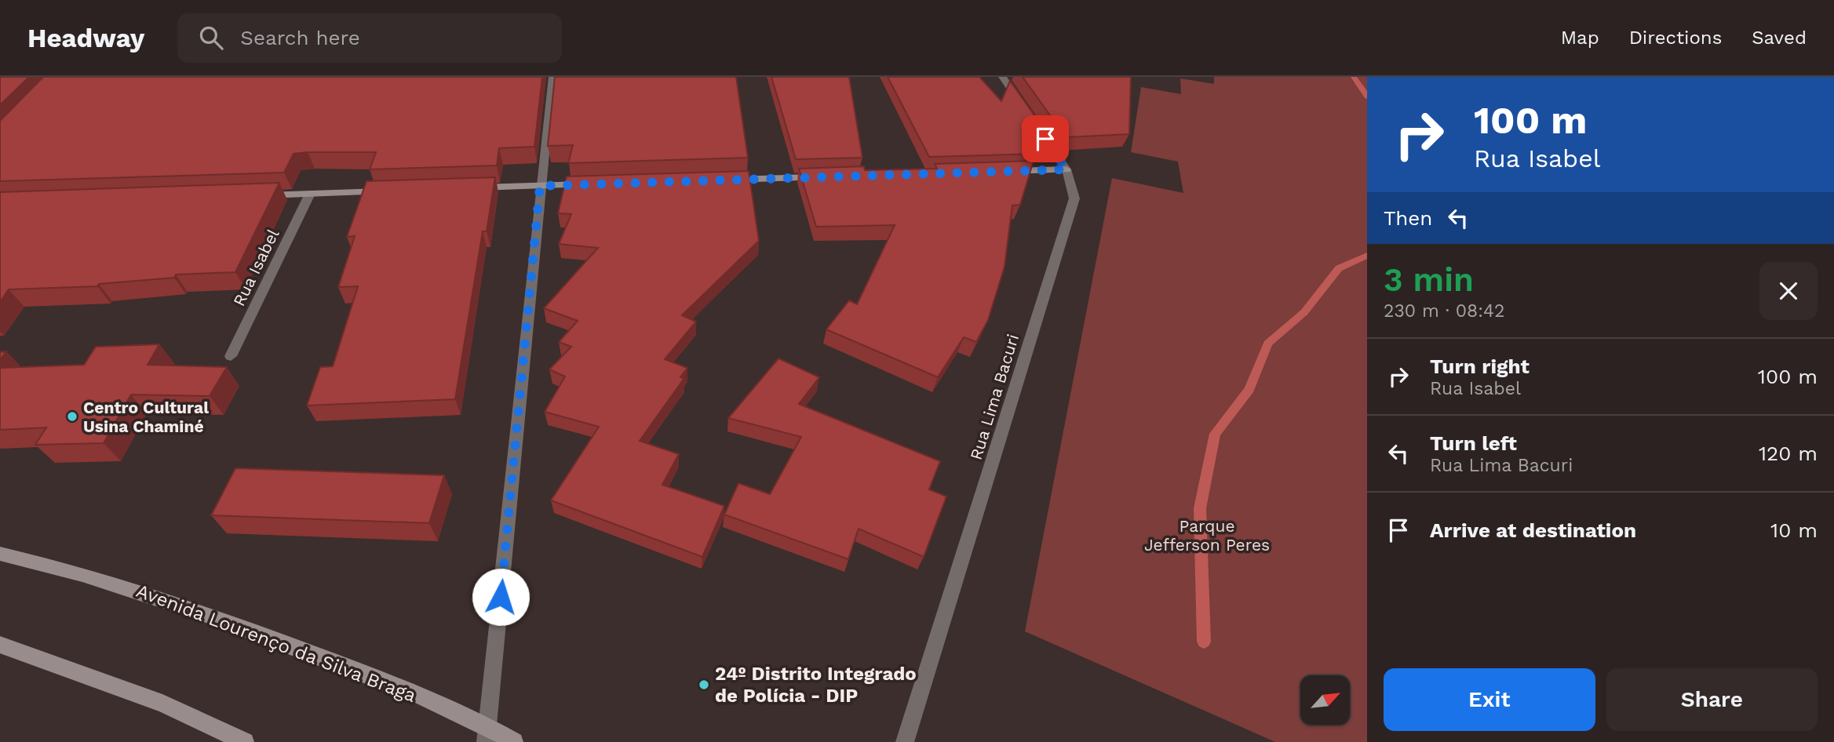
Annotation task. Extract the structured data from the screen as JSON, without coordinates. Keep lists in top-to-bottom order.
{
  "streets": {
    "street": ["Rua Isabel", "Rua Lima Bacuri", "Avenida Lourenço da Silva Braga"]
  },
  "parks": ["Parque Jefferson Peres"],
  "places": ["Centro Cultural Usina Chaminé", "24º Distrito Integrado de Polícia - DIP"],
  "north": "top right",
  "page": {
    "header": "Headway",
    "search": "Search here",
    "nav": ["Map", "Directions", "Saved"],
    "turn": ["100 m", "Rua Isabel"],
    "then": "Then",
    "heading": ["3 min", "230 m · 08:42"],
    "list": [
      {
        "name": "Turn right",
        "note": "Rua Isabel",
        "value": "100 m"
      },
      {
        "name": "Turn left",
        "note": "Rua Lima Bacuri",
        "value": "120 m"
      },
      {
        "name": "Arrive at destination",
        "value": "10 m"
      }
    ],
    "buttons": ["Exit", "Share"]
  }
}
